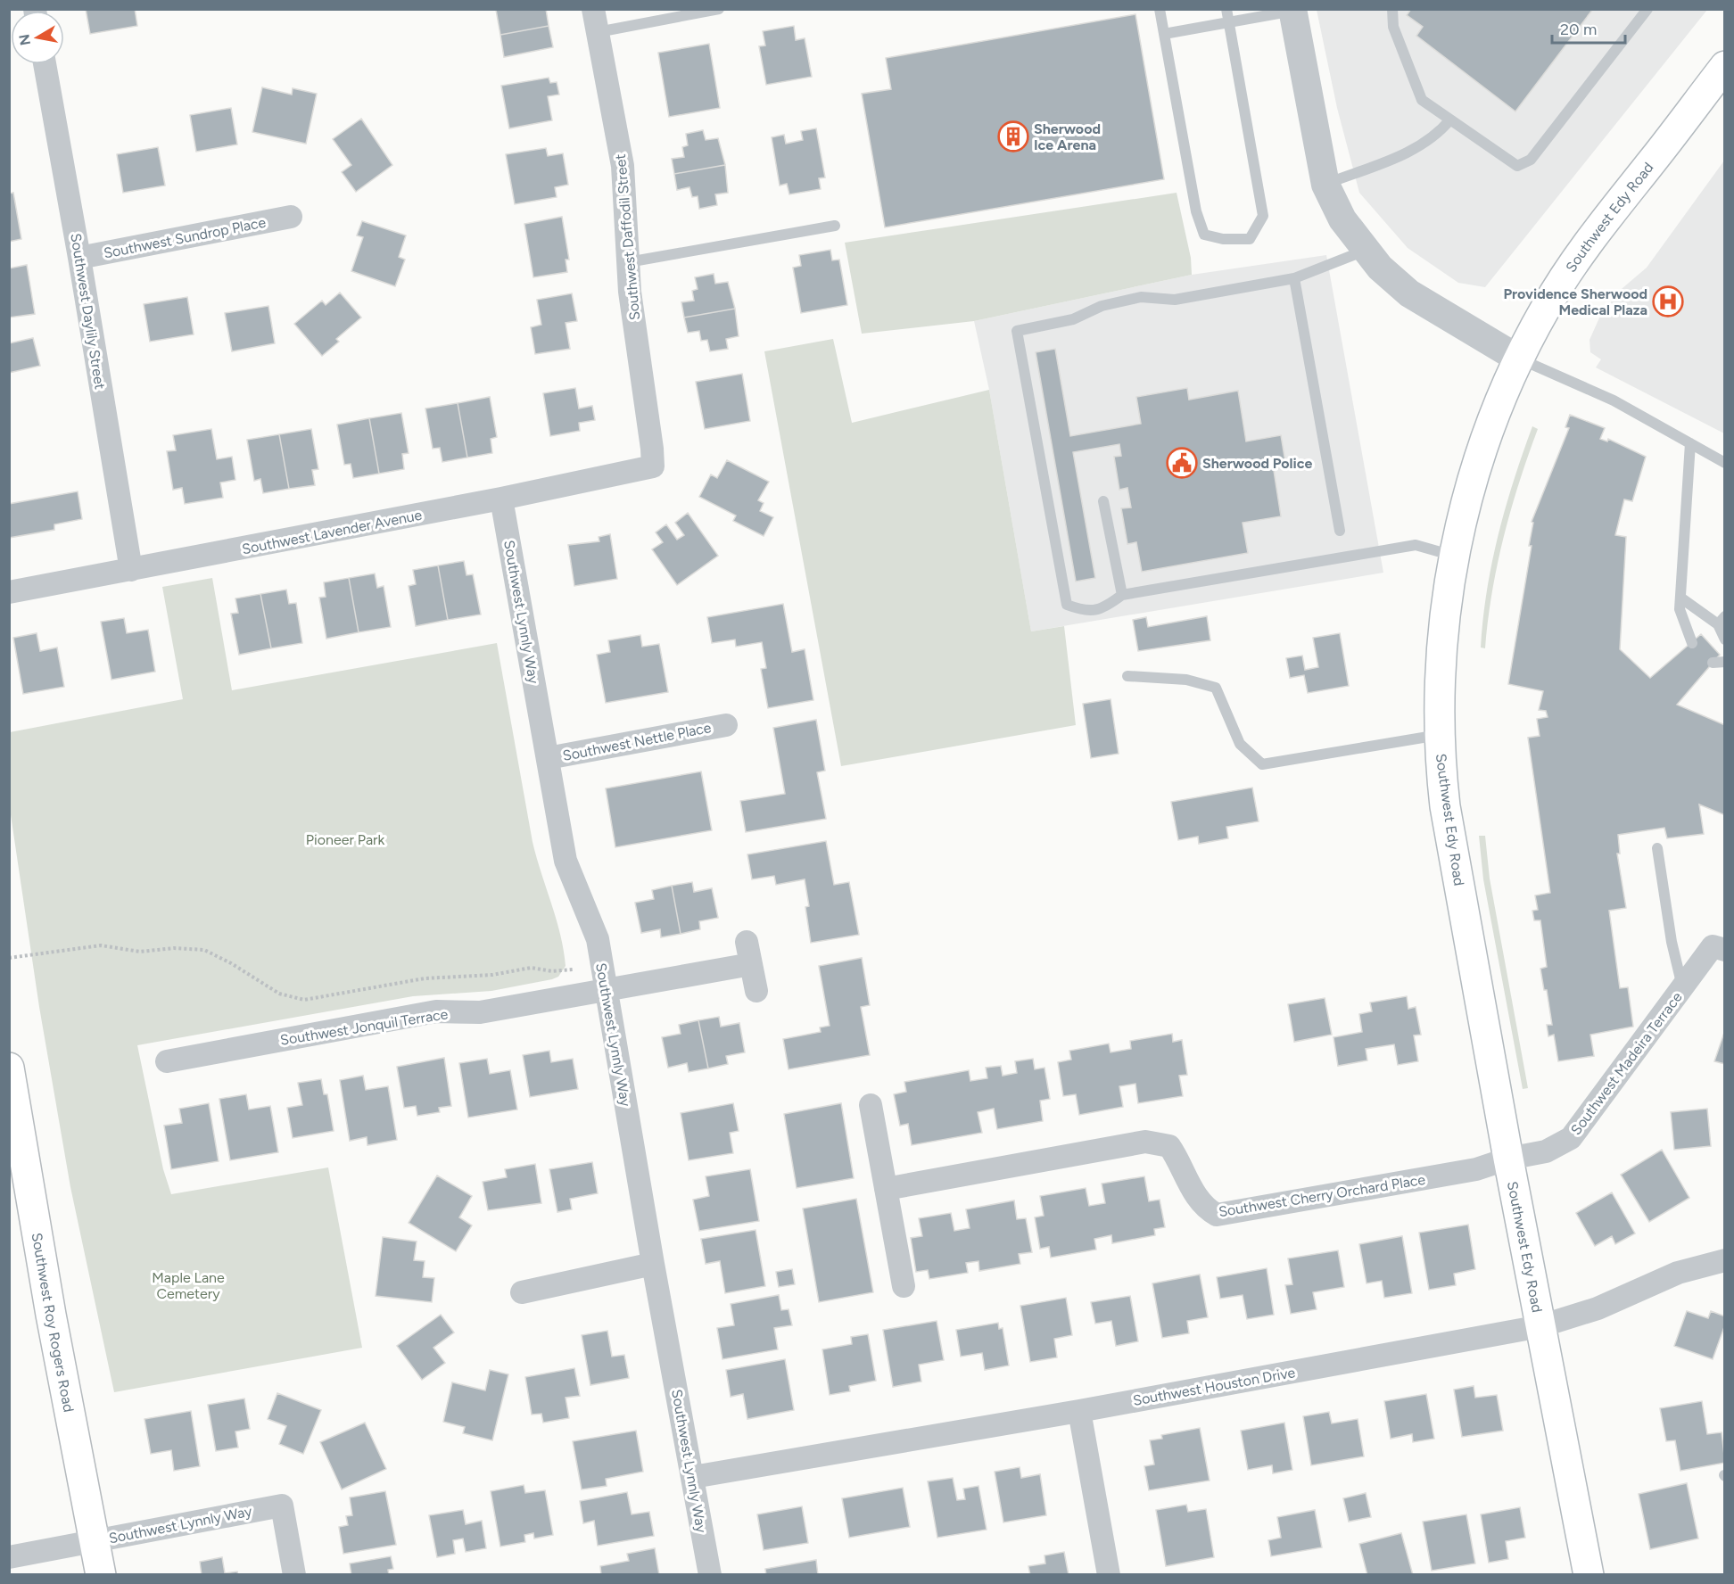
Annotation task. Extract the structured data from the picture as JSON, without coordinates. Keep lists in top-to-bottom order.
{
  "streets": {
    "main road": ["Southwest Edy Road", "Southwest Roy Rogers Road"],
    "street": [
      "Southwest Sundrop Place",
      "Southwest Daffodil Street",
      "Southwest Daylily Street",
      "Southwest Lavender Avenue",
      "Southwest Lynnly Way",
      "Southwest Nettle Place",
      "Southwest Jonquil Terrace",
      "Southwest Madeira Terrace",
      "Southwest Cherry Orchard Place",
      "Southwest Houston Drive"
    ]
  },
  "crossings": [
    ["Southwest Edy Road", "Southwest Madeira Terrace"],
    ["Southwest Edy Road", "Southwest Cherry Orchard Place"],
    ["Southwest Edy Road", "Southwest Houston Drive"],
    ["Southwest Sundrop Place", "Southwest Daylily Street"],
    ["Southwest Daffodil Street", "Southwest Lavender Avenue"],
    ["Southwest Daylily Street", "Southwest Lavender Avenue"],
    ["Southwest Lavender Avenue", "Southwest Lynnly Way"],
    ["Southwest Lynnly Way", "Southwest Nettle Place"],
    ["Southwest Lynnly Way", "Southwest Jonquil Terrace"],
    ["Southwest Lynnly Way", "Southwest Roy Rogers Road"],
    ["Southwest Lynnly Way", "Southwest Houston Drive"],
    ["Southwest Madeira Terrace", "Southwest Cherry Orchard Place"]
  ],
  "parks": ["Pioneer Park", "Maple Lane Cemetery"],
  "places": {
    "building": ["Sherwood Ice Arena"],
    "hospital": ["Providence Sherwood Medical Plaza"],
    "public building": ["Sherwood Police"]
  },
  "scale_bar": "20 m",
  "north": "left"
}
